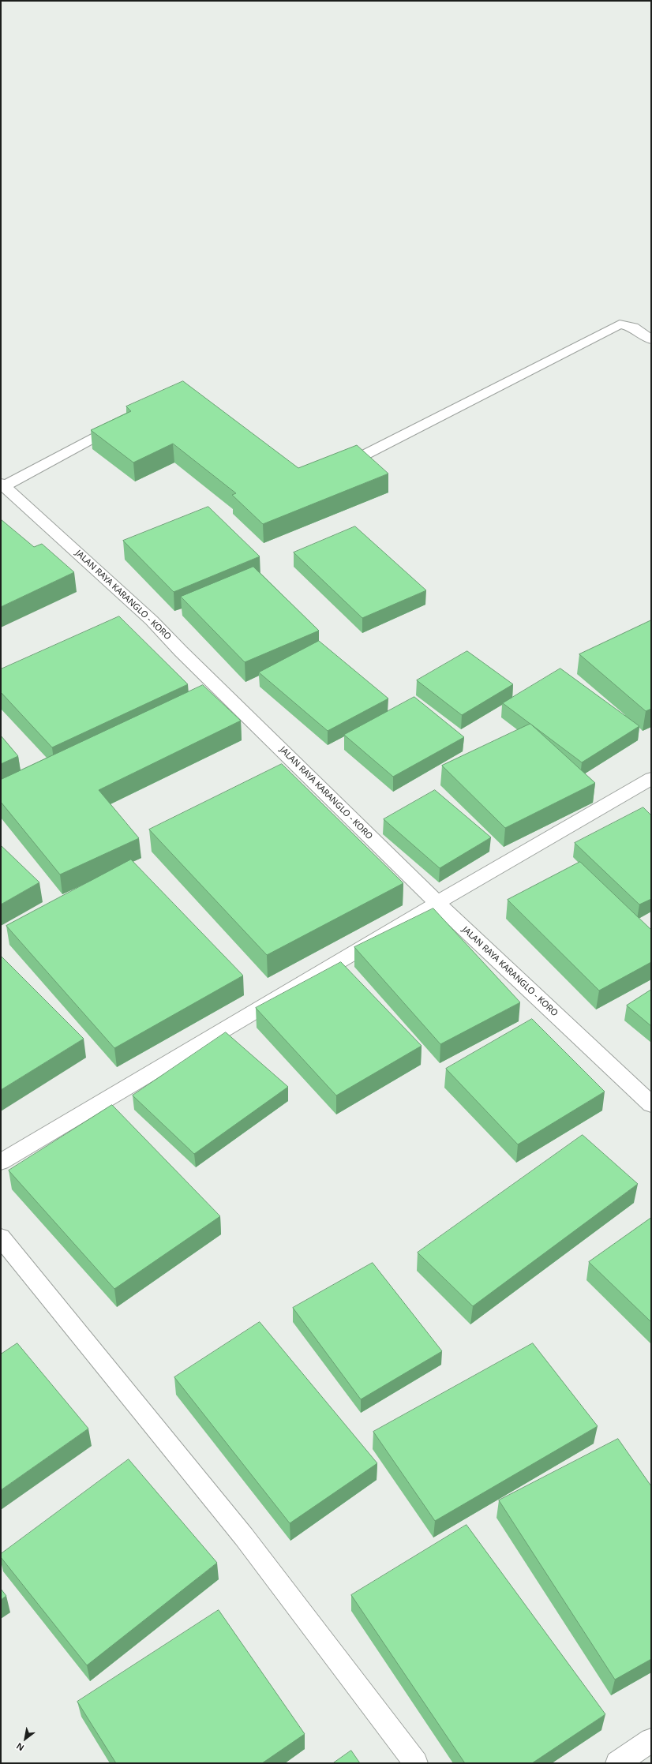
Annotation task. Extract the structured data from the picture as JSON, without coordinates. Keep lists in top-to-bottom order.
{
  "streets": {
    "street": ["JALAN RAYA KARANGLO - KORO"]
  },
  "north": "bottom left"
}
